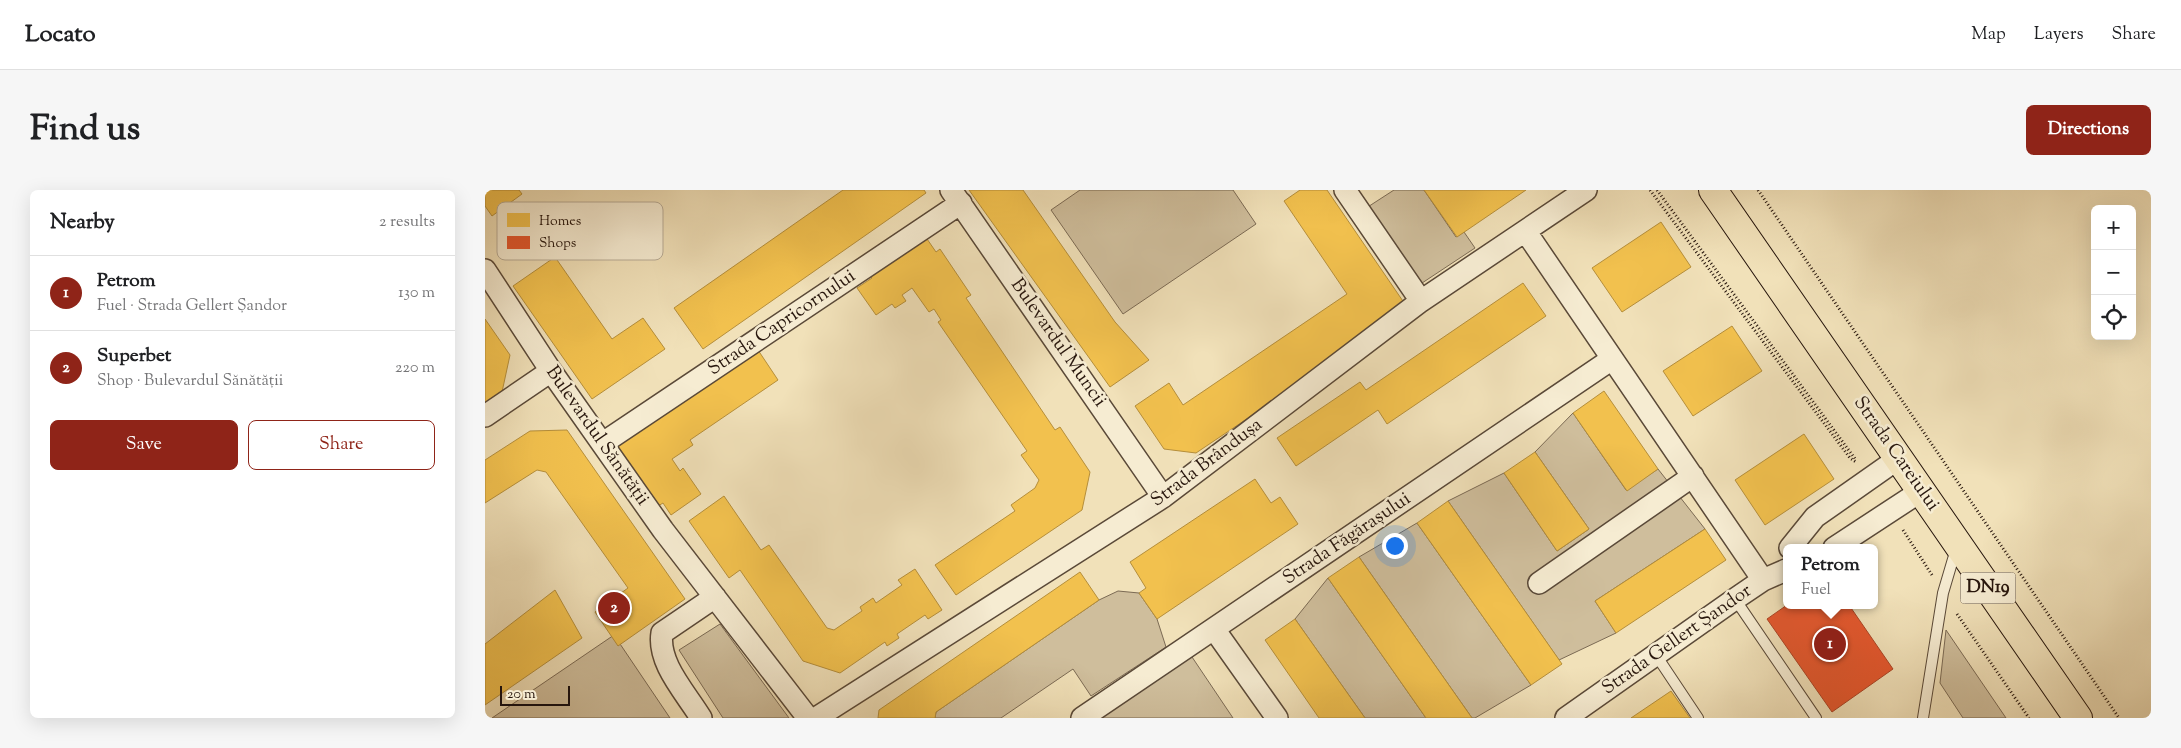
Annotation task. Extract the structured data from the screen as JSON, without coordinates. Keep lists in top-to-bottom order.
{
  "streets": {
    "main road": ["Strada Careiului", "DN19"],
    "street": [
      "Strada Capricornului",
      "Bulevardul Muncii",
      "Bulevardul Sănătății",
      "Strada Brândușa",
      "Strada Făgărașului",
      "Strada Gellert Șandor"
    ]
  },
  "crossings": [
    ["Strada Capricornului", "Bulevardul Muncii"],
    ["Strada Capricornului", "Bulevardul Sănătății"],
    ["Bulevardul Muncii", "Strada Brândușa"]
  ],
  "legend": ["Homes", "Shops"],
  "scale_bar": "20 m",
  "page": {
    "header": "Locato",
    "nav": ["Map", "Layers", "Share"],
    "title": "Find us",
    "buttons": [
      "Directions",
      ["Save", "Share"]
    ],
    "heading": ["Nearby", "2 results"],
    "map_buttons": ["+", "−"],
    "list": [
      {
        "mark": "1",
        "name": "Petrom",
        "note": "Fuel · Strada Gellert Șandor",
        "value": "130 m"
      },
      {
        "mark": "2",
        "name": "Superbet",
        "note": "Shop · Bulevardul Sănătății",
        "value": "220 m"
      }
    ],
    "popup": ["Petrom", "Fuel"],
    "pins": ["2", "1"],
    "scale": "20 m"
  }
}
